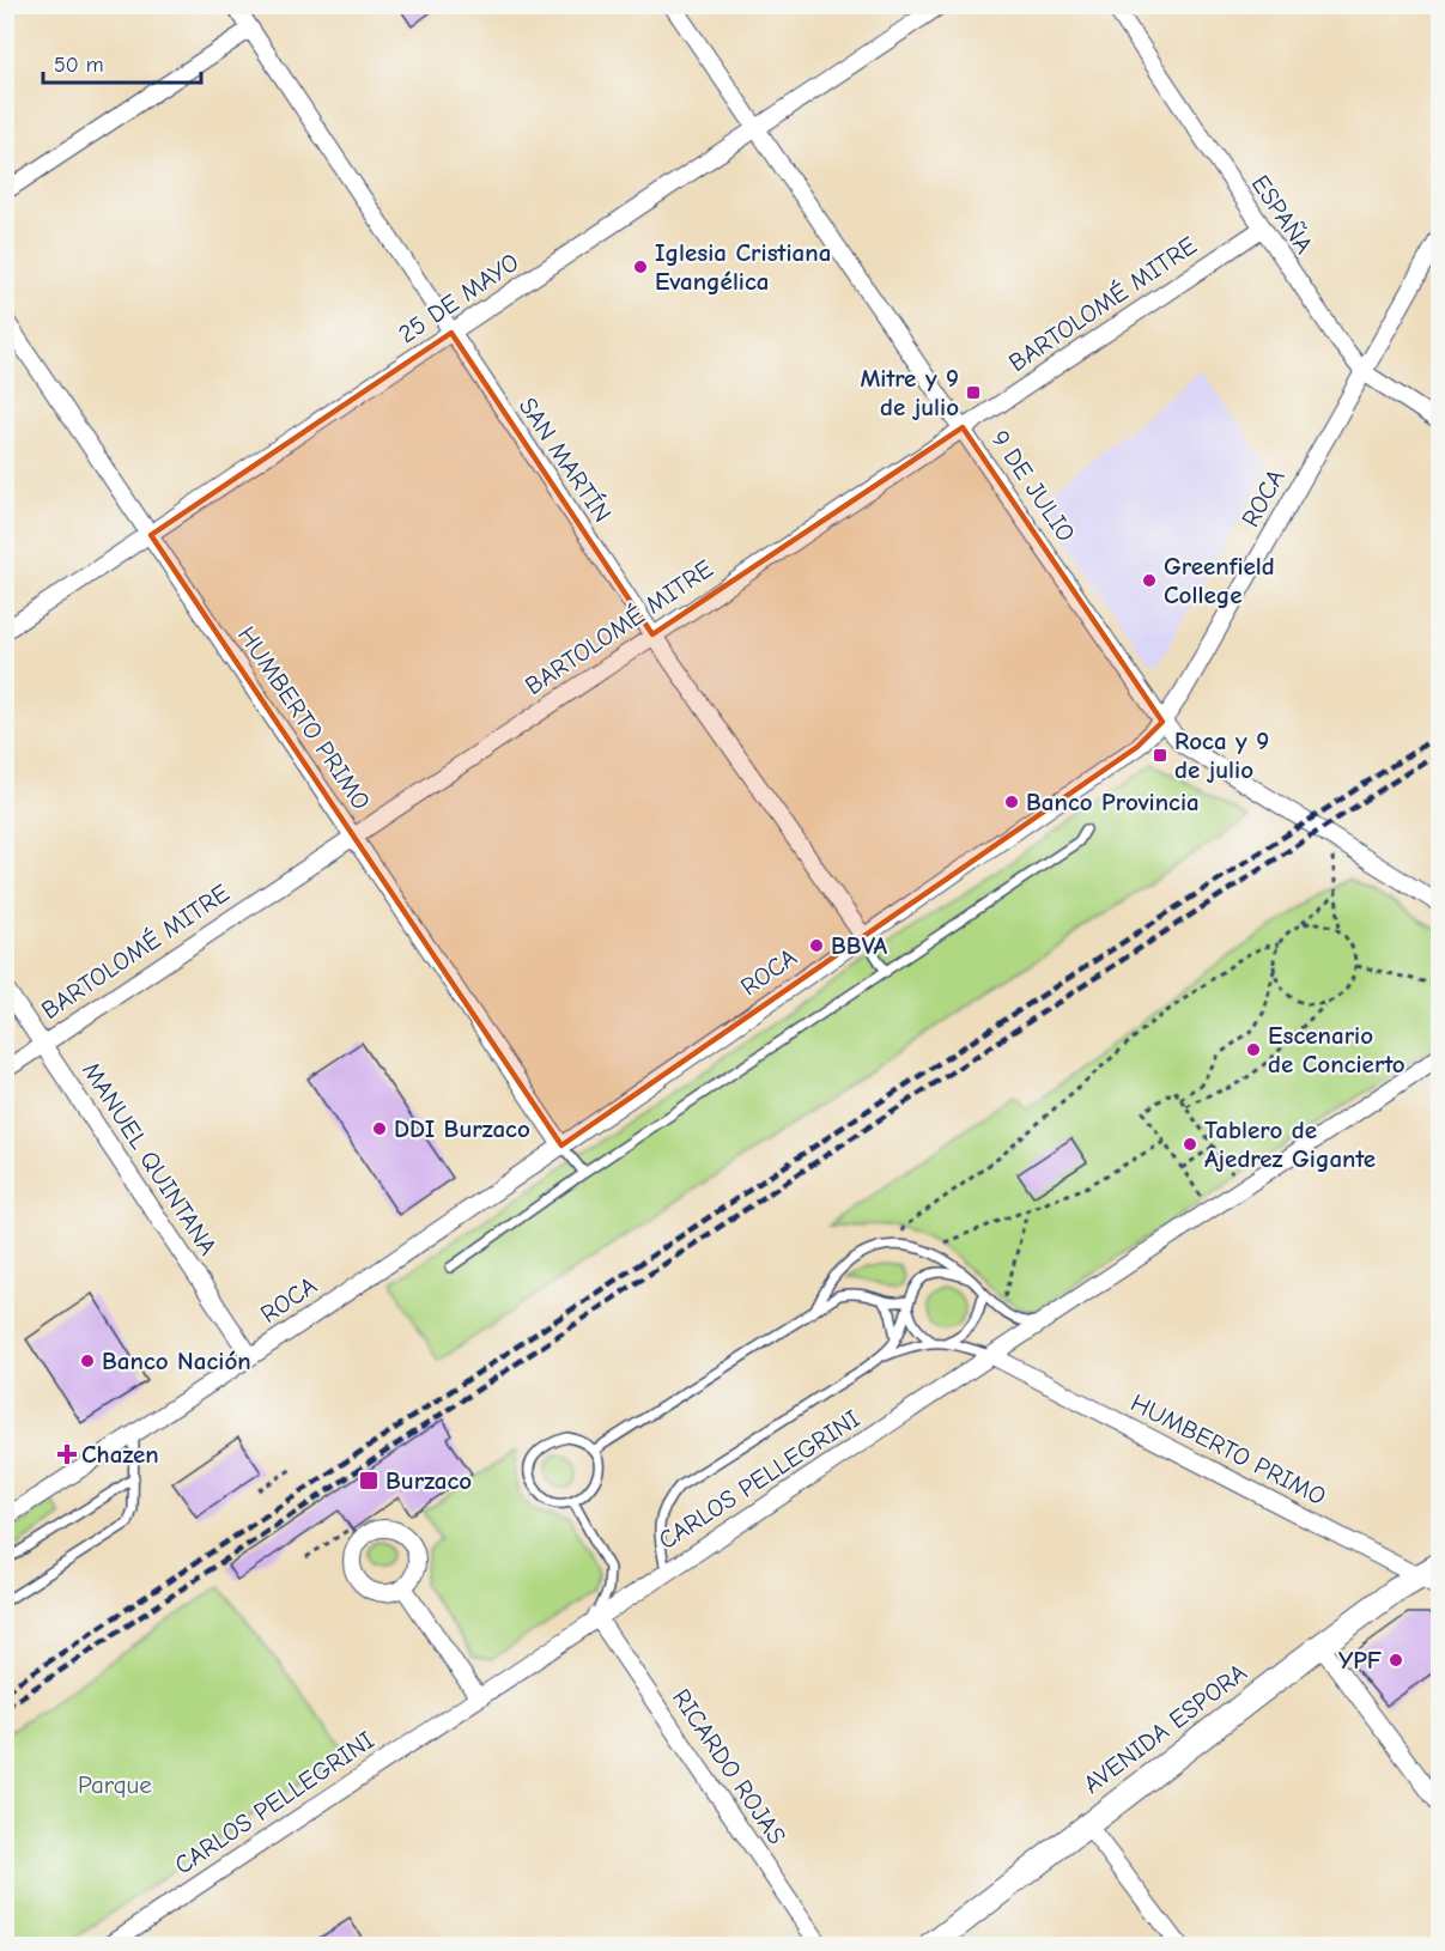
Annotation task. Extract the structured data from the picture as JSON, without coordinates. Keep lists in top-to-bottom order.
{
  "streets": {
    "main road": ["AVENIDA ESPORA"],
    "street": [
      "ESPAÑA",
      "25 DE MAYO",
      "BARTOLOMÉ MITRE",
      "SAN MARTÍN",
      "9 DE JULIO",
      "ROCA",
      "HUMBERTO PRIMO",
      "MANUEL QUINTANA",
      "CARLOS PELLEGRINI",
      "RICARDO ROJAS"
    ]
  },
  "crossings": [
    ["ESPAÑA", "BARTOLOMÉ MITRE"],
    ["ESPAÑA", "ROCA"],
    ["25 DE MAYO", "SAN MARTÍN"],
    ["25 DE MAYO", "9 DE JULIO"],
    ["25 DE MAYO", "HUMBERTO PRIMO"],
    ["BARTOLOMÉ MITRE", "SAN MARTÍN"],
    ["BARTOLOMÉ MITRE", "9 DE JULIO"],
    ["BARTOLOMÉ MITRE", "HUMBERTO PRIMO"],
    ["BARTOLOMÉ MITRE", "MANUEL QUINTANA"],
    ["SAN MARTÍN", "ROCA"],
    ["9 DE JULIO", "ROCA"],
    ["ROCA", "HUMBERTO PRIMO"],
    ["ROCA", "MANUEL QUINTANA"],
    ["HUMBERTO PRIMO", "CARLOS PELLEGRINI"],
    ["HUMBERTO PRIMO", "AVENIDA ESPORA"],
    ["CARLOS PELLEGRINI", "RICARDO ROJAS"]
  ],
  "parks": ["Parque"],
  "places": {
    "other": [
      "Iglesia Cristiana Evangélica",
      "Greenfield College",
      "Banco Provincia",
      "BBVA",
      "Escenario de Concierto",
      "DDI Burzaco",
      "Tablero de Ajedrez Gigante",
      "Banco Nación",
      "YPF"
    ],
    "transit": ["Mitre y 9 de julio", "Roca y 9 de julio", "Burzaco"],
    "health": ["Chazen"]
  },
  "scale_bar": "50 m"
}
